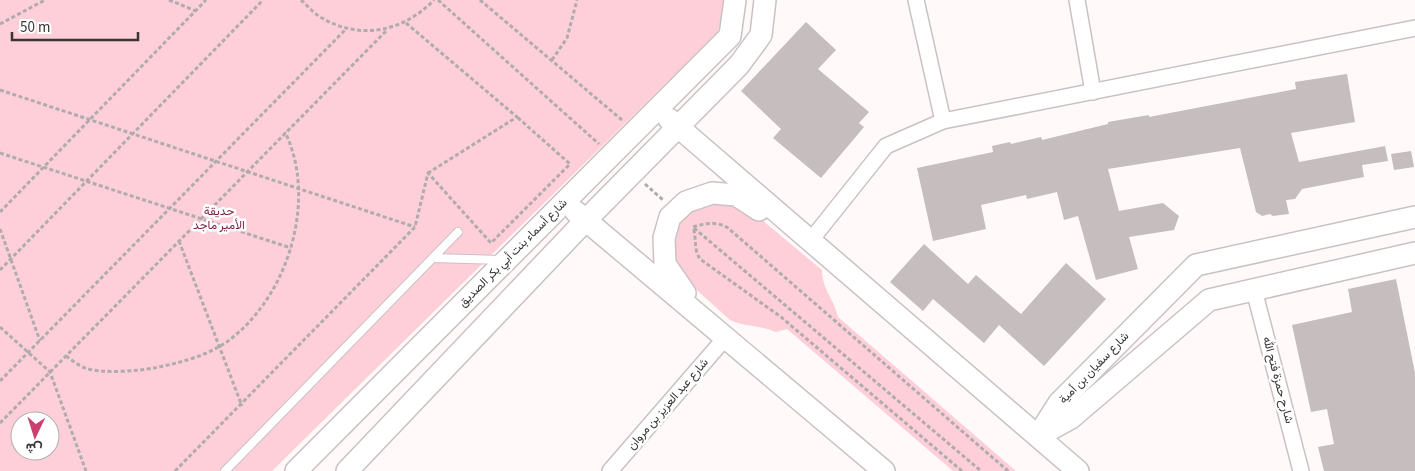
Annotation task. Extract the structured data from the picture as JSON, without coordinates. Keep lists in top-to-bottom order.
{
  "streets": {
    "street": [
      "شارع أسماء بنت أبي بكر الصديق",
      "شارع سفيان بن أمية",
      "شارح حمزة فتح الله",
      "شارع عبد العزيز بن مروان"
    ]
  },
  "crossings": [
    ["شارع سفيان بن أمية", "شارح حمزة فتح الله"]
  ],
  "parks": ["حديقة الأمير ماجد"],
  "scale_bar": "50 m",
  "north": "bottom"
}
